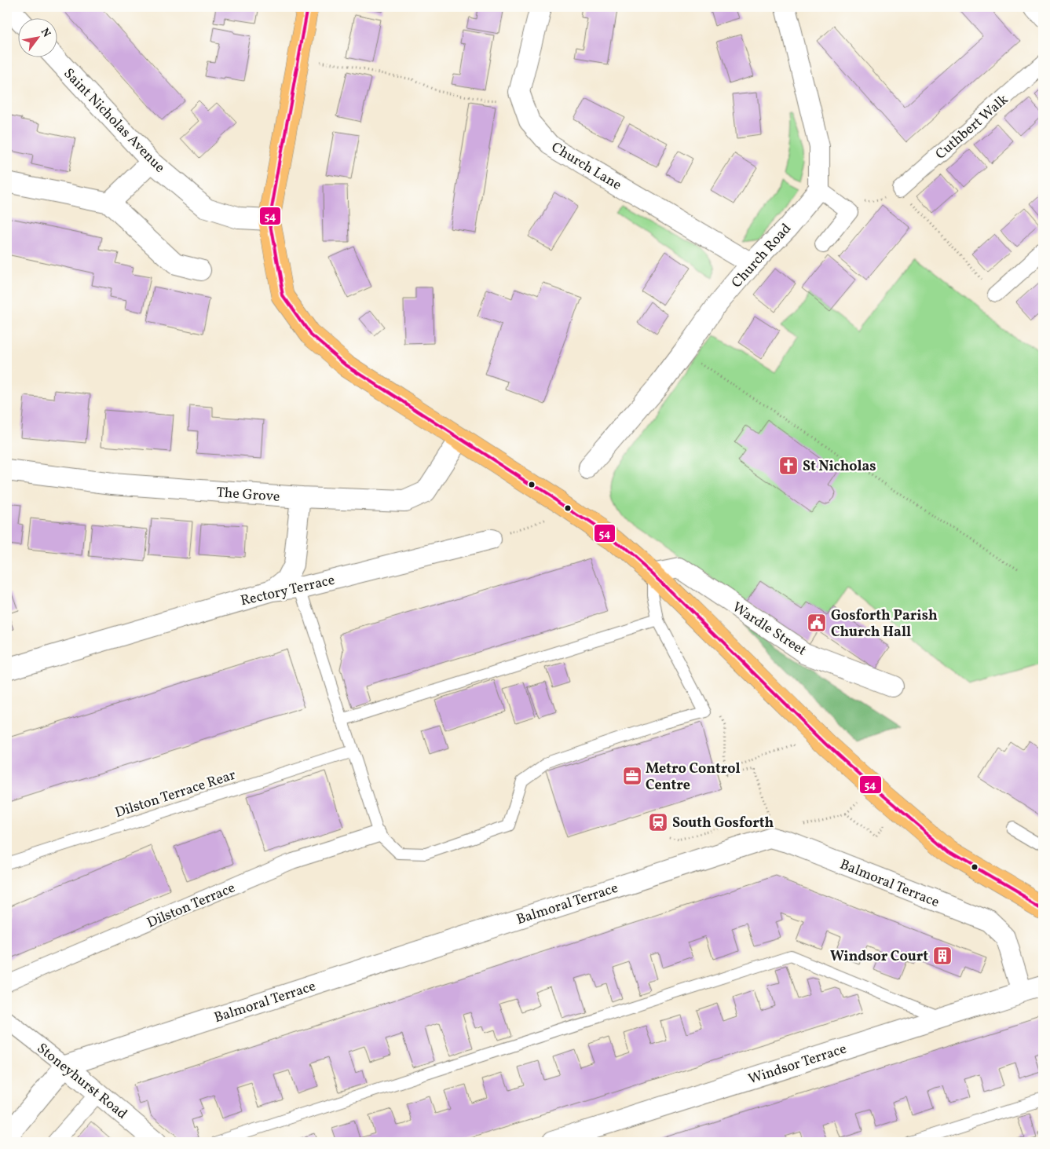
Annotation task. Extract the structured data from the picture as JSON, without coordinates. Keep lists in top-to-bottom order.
{
  "streets": {
    "street": [
      "Saint Nicholas Avenue",
      "Cuthbert Walk",
      "Church Lane",
      "Church Road",
      "The Grove",
      "Rectory Terrace",
      "Wardle Street",
      "Balmoral Terrace",
      "Dilston Terrace",
      "Windsor Terrace",
      "Stoneyhurst Road"
    ],
    "lane": ["Dilston Terrace Rear"]
  },
  "crossings": [
    ["Church Lane", "Church Road"],
    ["Balmoral Terrace", "Windsor Terrace"],
    ["Balmoral Terrace", "Stoneyhurst Road"]
  ],
  "places": {
    "church": ["St Nicholas"],
    "public building": ["Gosforth Parish Church Hall"],
    "office": ["Metro Control Centre"],
    "station": ["South Gosforth"],
    "building": ["Windsor Court"]
  },
  "lines": ["transit line 54"],
  "north": "top right"
}
